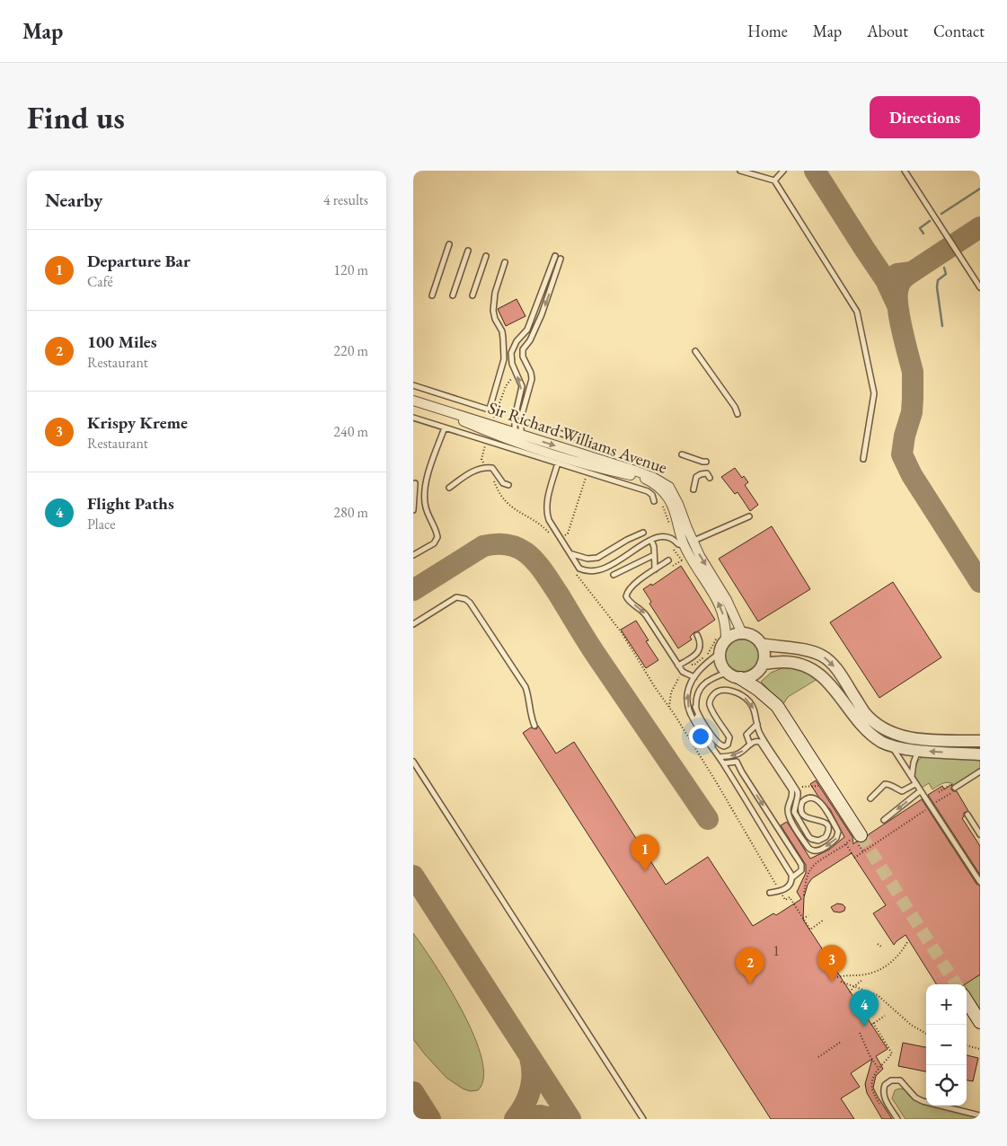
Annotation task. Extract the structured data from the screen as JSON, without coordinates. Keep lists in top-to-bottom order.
{
  "streets": {
    "street": ["Sir Richard Williams Avenue"]
  },
  "house_numbers": ["1"],
  "page": {
    "header": "Map",
    "nav": [
      "Home",
      "Map",
      "About",
      "Contact"
    ],
    "buttons": "Directions",
    "title": "Find us",
    "heading": ["Nearby", "4 results"],
    "list": [
      {
        "mark": "1",
        "name": "Departure Bar",
        "note": "Café",
        "value": "120 m"
      },
      {
        "mark": "2",
        "name": "100 Miles",
        "note": "Restaurant",
        "value": "220 m"
      },
      {
        "mark": "3",
        "name": "Krispy Kreme",
        "note": "Restaurant",
        "value": "240 m"
      },
      {
        "mark": "4",
        "name": "Flight Paths",
        "note": "Place",
        "value": "280 m"
      }
    ],
    "pins": [
      "1",
      "3",
      "2",
      "4"
    ],
    "map_buttons": ["+", "−"]
  }
}
